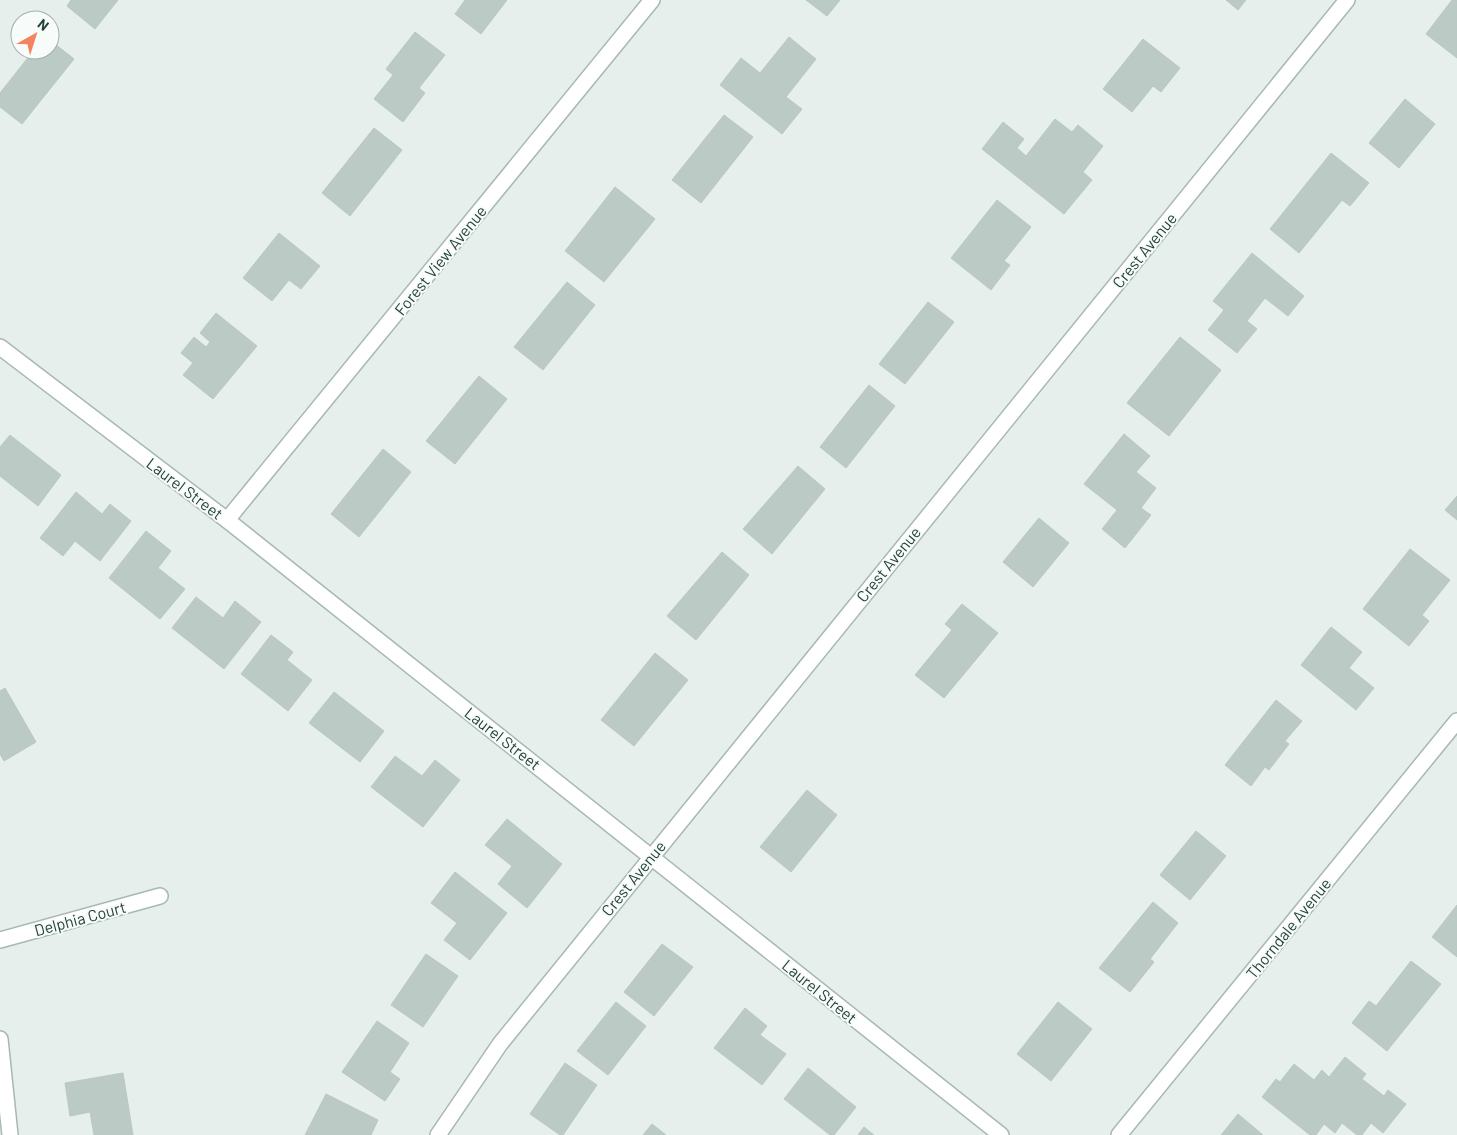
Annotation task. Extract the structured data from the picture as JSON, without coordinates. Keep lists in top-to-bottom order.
{
  "streets": {
    "street": [
      "Crest Avenue",
      "Forest View Avenue",
      "Laurel Street",
      "Delphia Court",
      "Thorndale Avenue"
    ]
  },
  "crossings": [
    ["Crest Avenue", "Laurel Street"],
    ["Forest View Avenue", "Laurel Street"]
  ],
  "north": "top right"
}
